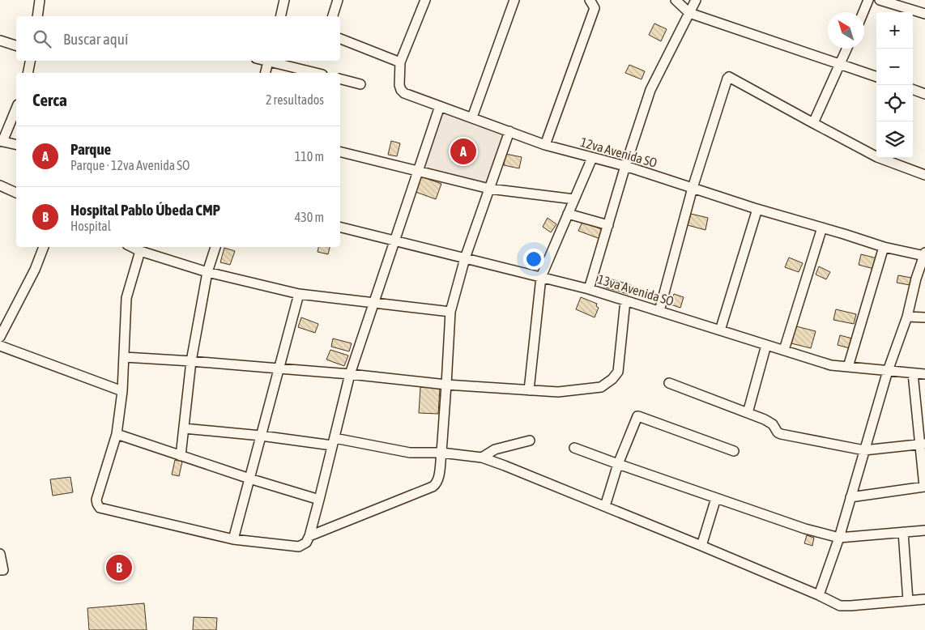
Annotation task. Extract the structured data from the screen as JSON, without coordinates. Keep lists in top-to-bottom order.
{
  "streets": {
    "street": ["12va Avenida SO", "13va Avenida SO"]
  },
  "north": "top left",
  "page": {
    "map_buttons": ["+", "−"],
    "search": "Buscar aquí",
    "heading": ["Cerca", "2 resultados"],
    "list": [
      {
        "mark": "A",
        "name": "Parque",
        "note": "Parque · 12va Avenida SO",
        "value": "110 m"
      },
      {
        "mark": "B",
        "name": "Hospital Pablo Úbeda CMP",
        "note": "Hospital",
        "value": "430 m"
      }
    ],
    "pins": ["A", "B"]
  }
}
